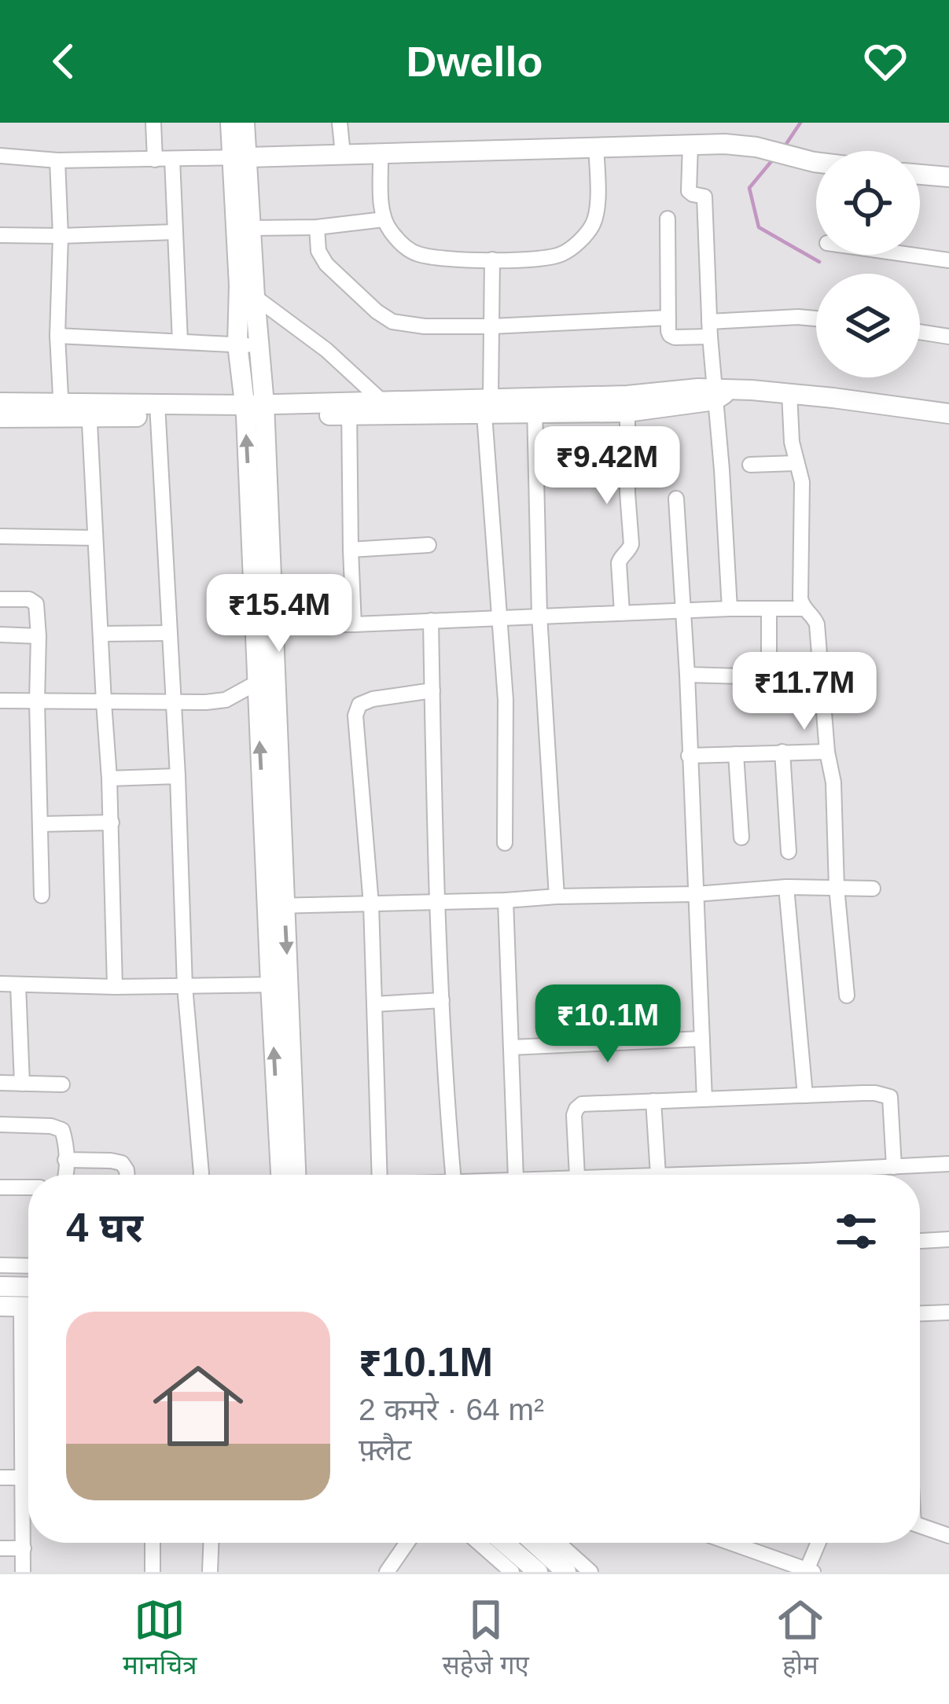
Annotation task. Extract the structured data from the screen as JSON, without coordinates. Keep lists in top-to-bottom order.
{
  "page": {
    "header": "Dwello",
    "price": [
      "₹9.42M",
      "₹15.4M",
      "₹11.7M",
      "₹10.1M"
    ],
    "heading": "4 घर",
    "list": [
      {
        "name": "₹10.1M",
        "note": "2 कमरे · 64 m² · फ़्लैट"
      }
    ],
    "tabs": ["मानचित्र", "सहेजे गए", "होम"]
  }
}
